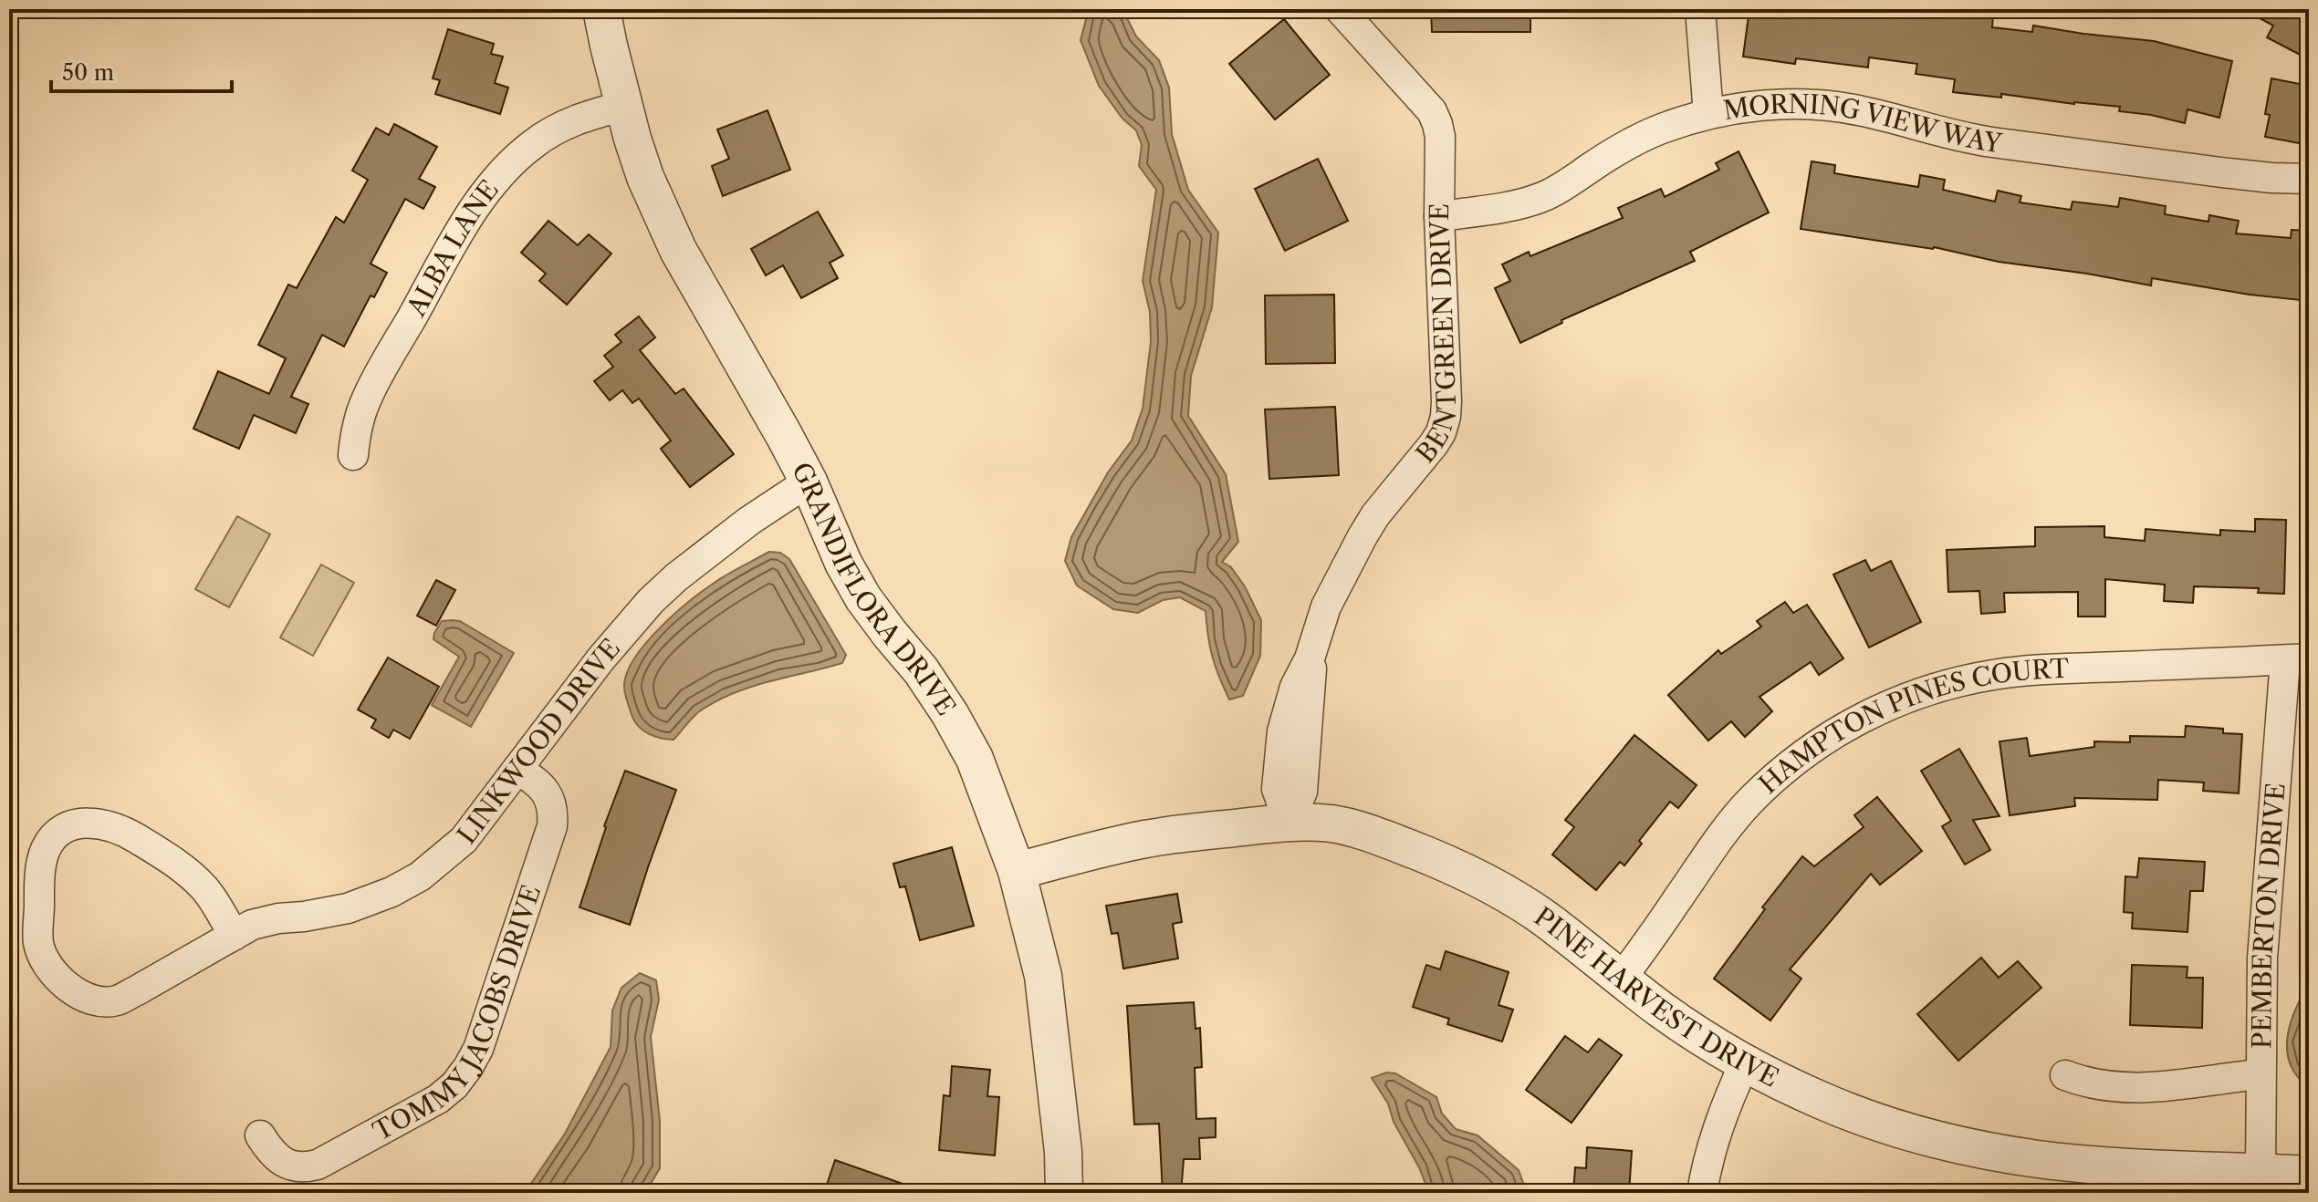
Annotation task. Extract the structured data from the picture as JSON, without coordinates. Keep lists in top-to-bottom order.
{
  "streets": {
    "street": [
      "MORNING VIEW WAY",
      "ALBA LANE",
      "BENTGREEN DRIVE",
      "GRANDIFLORA DRIVE",
      "HAMPTON PINES COURT",
      "LINKWOOD DRIVE",
      "PEMBERTON DRIVE",
      "PINE HARVEST DRIVE",
      "TOMMY JACOBS DRIVE"
    ]
  },
  "crossings": [
    ["MORNING VIEW WAY", "BENTGREEN DRIVE"],
    ["ALBA LANE", "GRANDIFLORA DRIVE"],
    ["BENTGREEN DRIVE", "PINE HARVEST DRIVE"],
    ["GRANDIFLORA DRIVE", "LINKWOOD DRIVE"],
    ["GRANDIFLORA DRIVE", "PINE HARVEST DRIVE"],
    ["HAMPTON PINES COURT", "PEMBERTON DRIVE"],
    ["HAMPTON PINES COURT", "PINE HARVEST DRIVE"],
    ["LINKWOOD DRIVE", "TOMMY JACOBS DRIVE"],
    ["PEMBERTON DRIVE", "PINE HARVEST DRIVE"]
  ],
  "scale_bar": "50 m"
}
